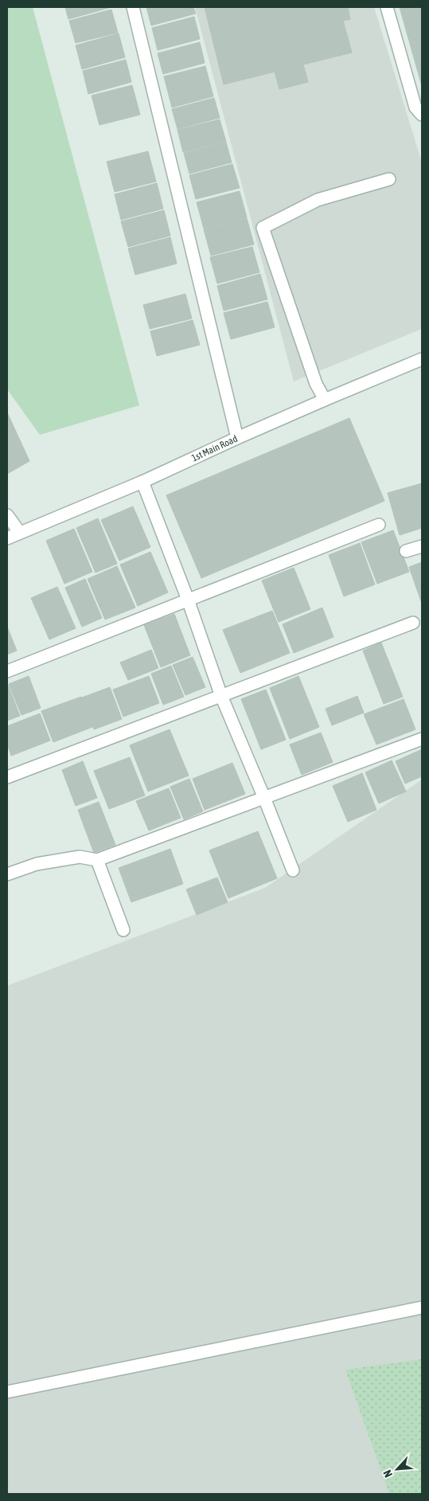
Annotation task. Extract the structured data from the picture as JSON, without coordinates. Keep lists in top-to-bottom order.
{
  "streets": {
    "street": ["1st Main Road"]
  },
  "north": "bottom left"
}
